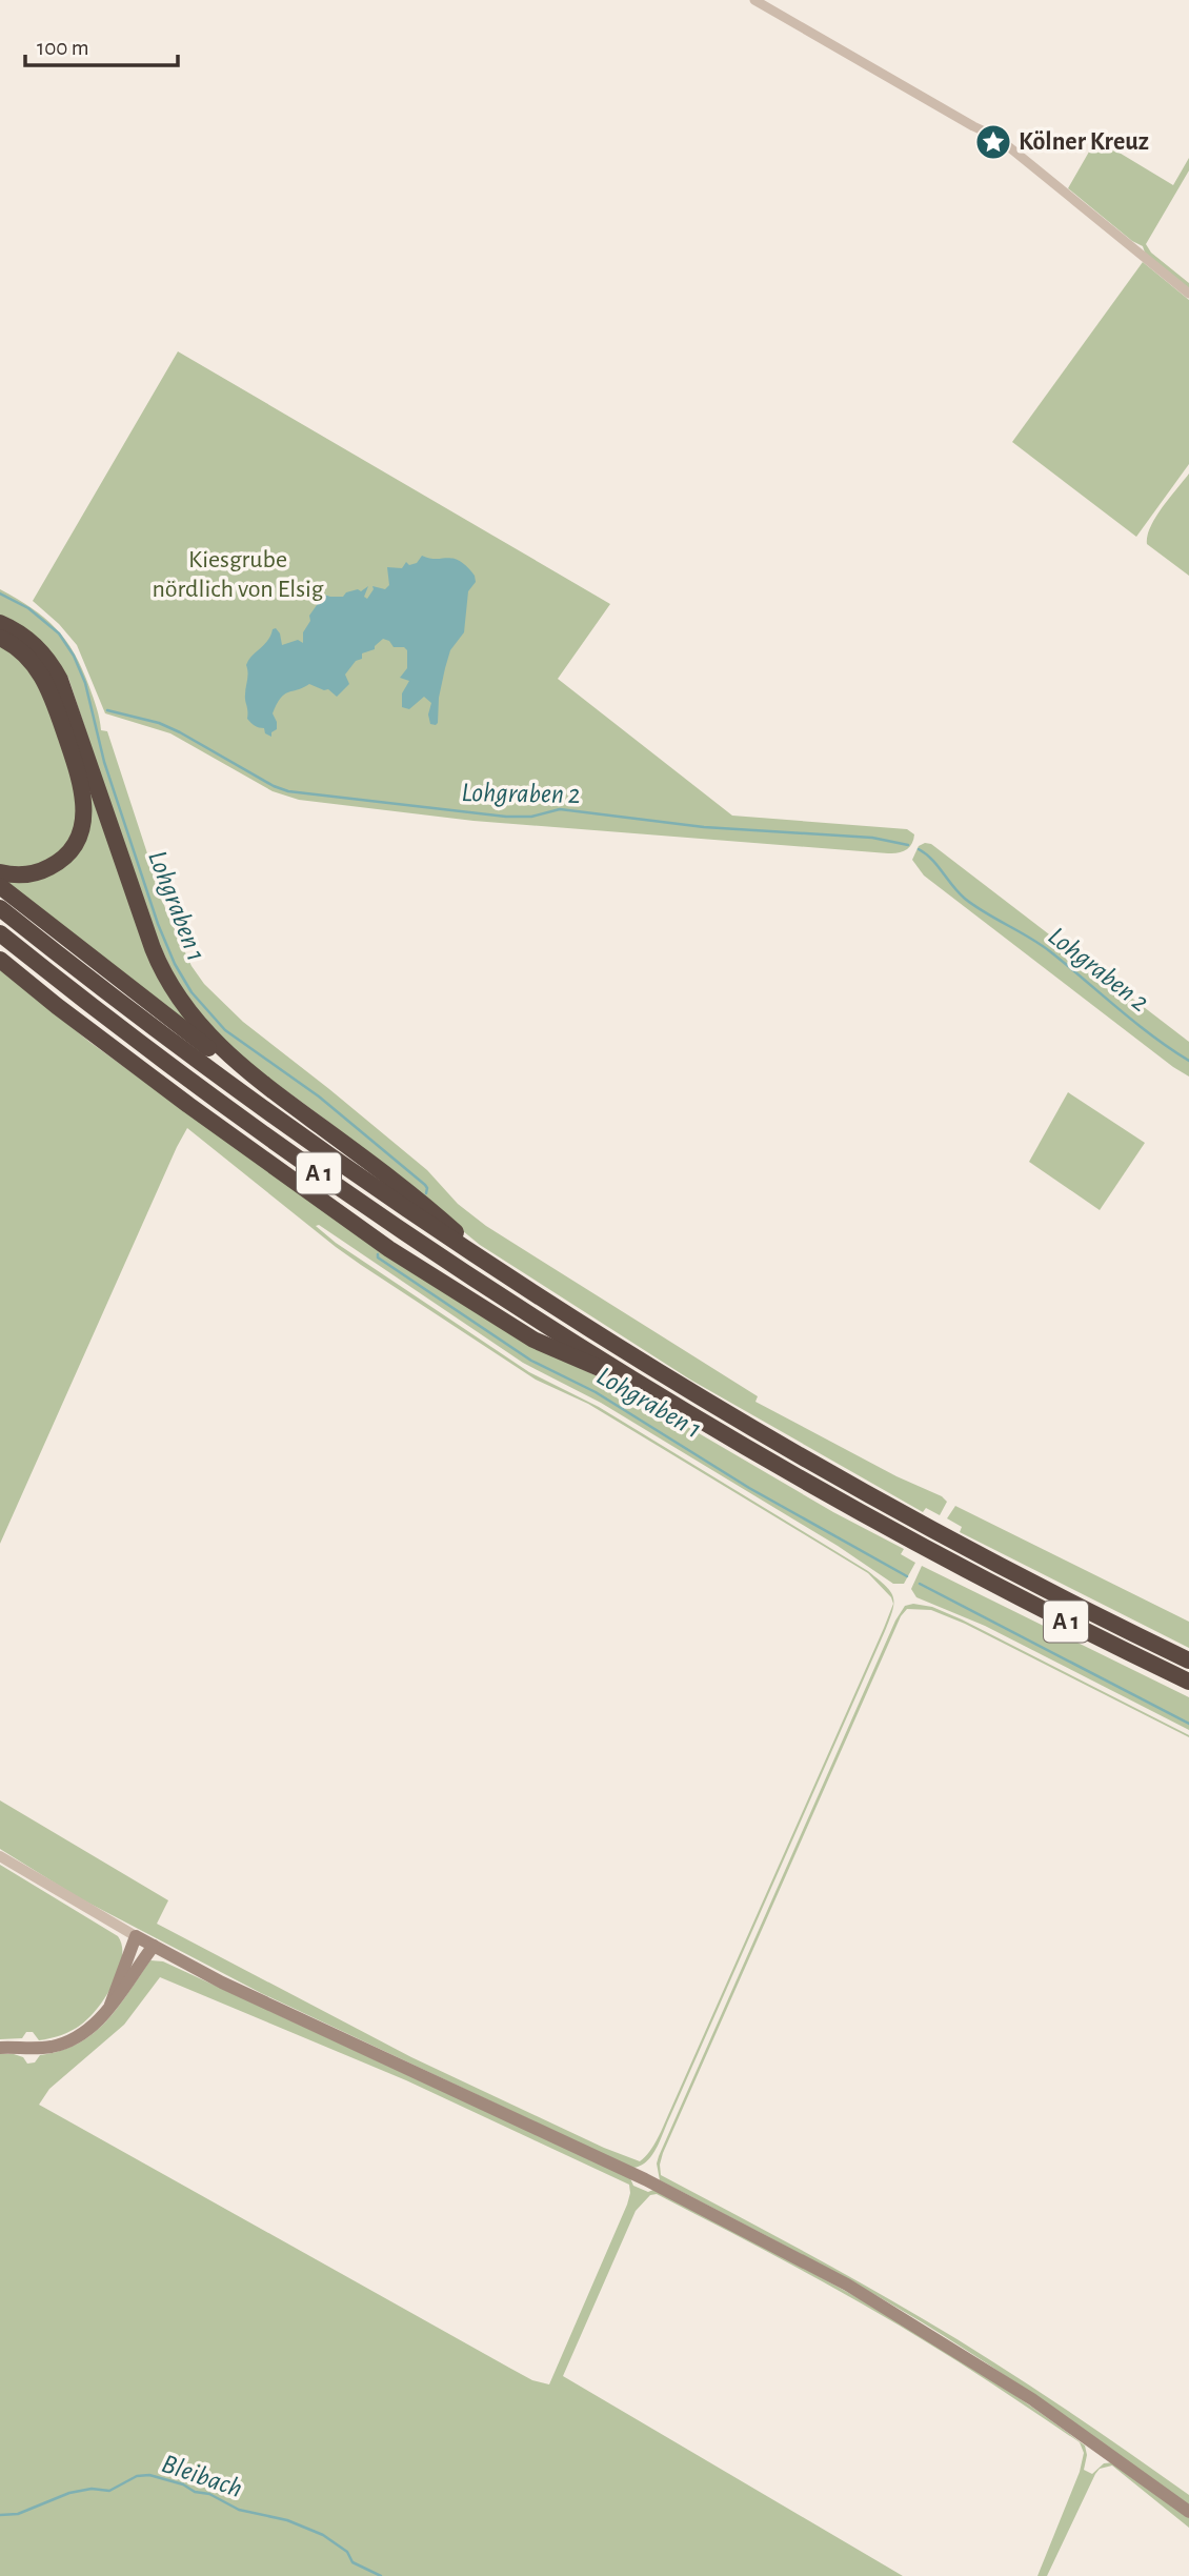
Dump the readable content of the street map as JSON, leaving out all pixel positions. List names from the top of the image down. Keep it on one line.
{"streets":{"highway":["A 1"]},"water":["Lohgraben 2","Lohgraben 1","Bleibach"],"parks":["Kiesgrube nördlich von Elsig"],"places":{"place":["Kölner Kreuz"]},"scale_bar":"100 m"}
